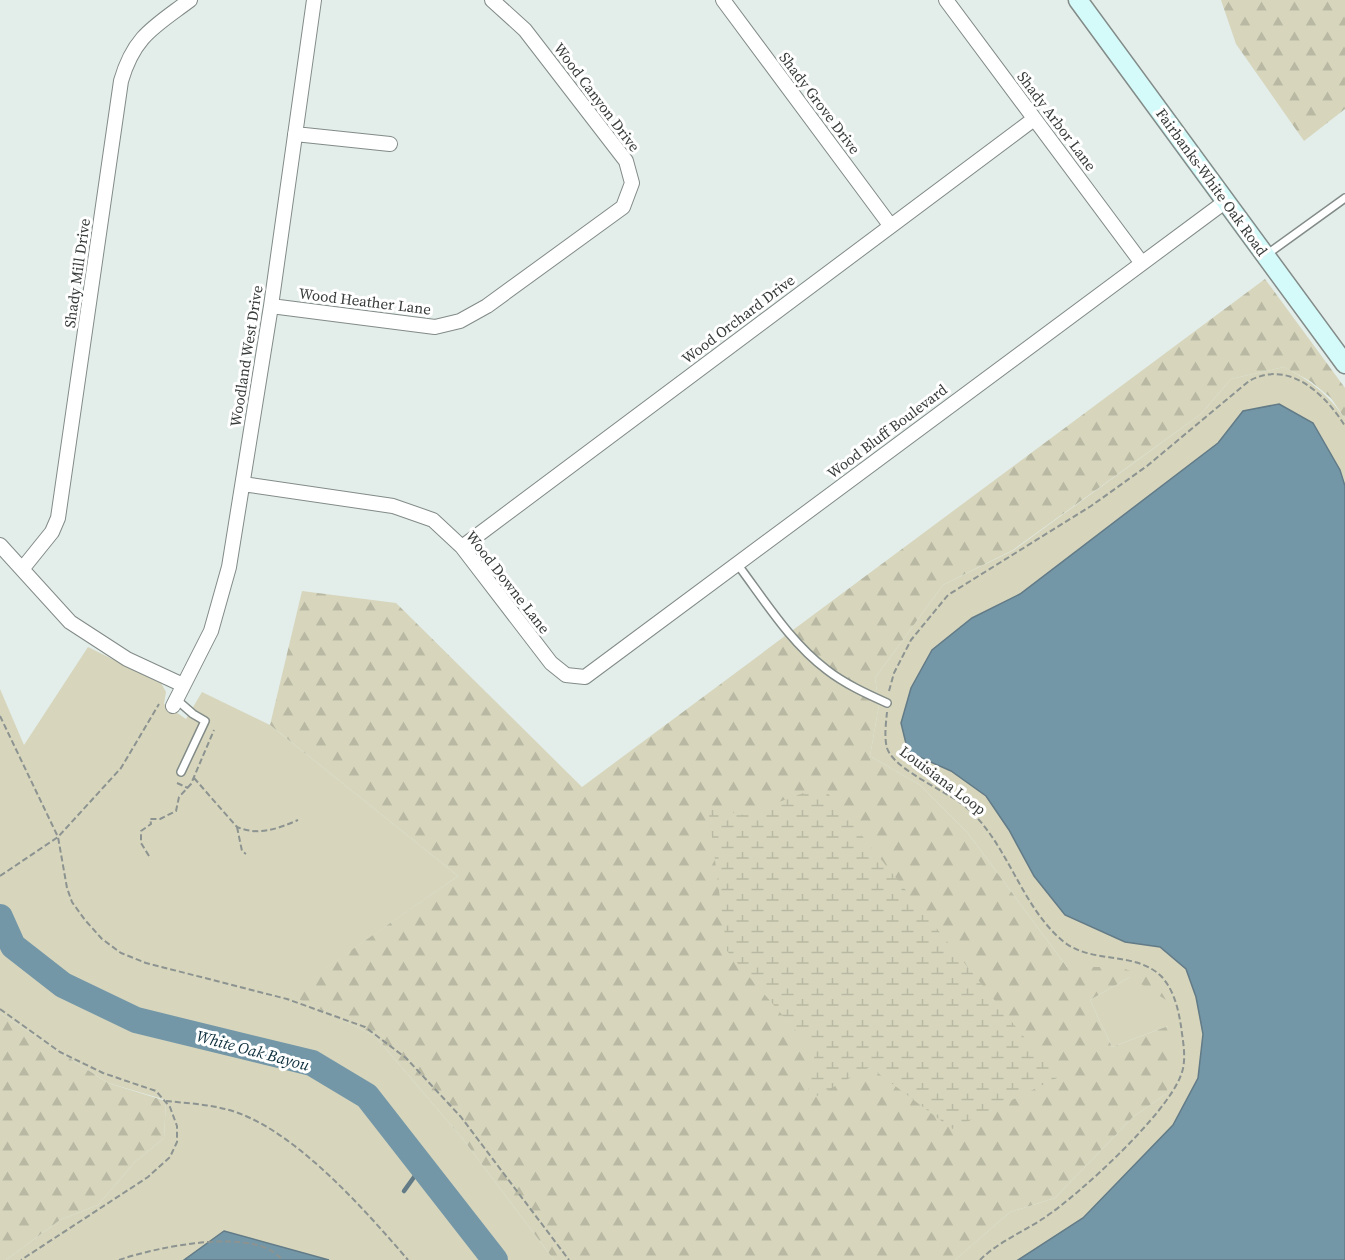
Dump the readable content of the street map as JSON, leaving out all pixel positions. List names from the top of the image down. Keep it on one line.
{"streets":{"street":["Wood Canyon Drive","Shady Grove Drive","Shady Arbor Lane","Fairbanks-White Oak Road","Shady Mill Drive","Wood Heather Lane","Wood Orchard Drive","Woodland West Drive","Wood Bluff Boulevard","Wood Downe Lane"],"path":["Louisiana Loop"]},"crossings":[["Wood Canyon Drive","Wood Heather Lane"],["Shady Grove Drive","Wood Orchard Drive"],["Shady Arbor Lane","Wood Orchard Drive"],["Shady Arbor Lane","Wood Bluff Boulevard"],["Fairbanks-White Oak Road","Wood Bluff Boulevard"],["Wood Heather Lane","Woodland West Drive"],["Wood Orchard Drive","Wood Downe Lane"],["Woodland West Drive","Wood Downe Lane"],["Wood Bluff Boulevard","Wood Downe Lane"]],"water":["White Oak Bayou"]}
